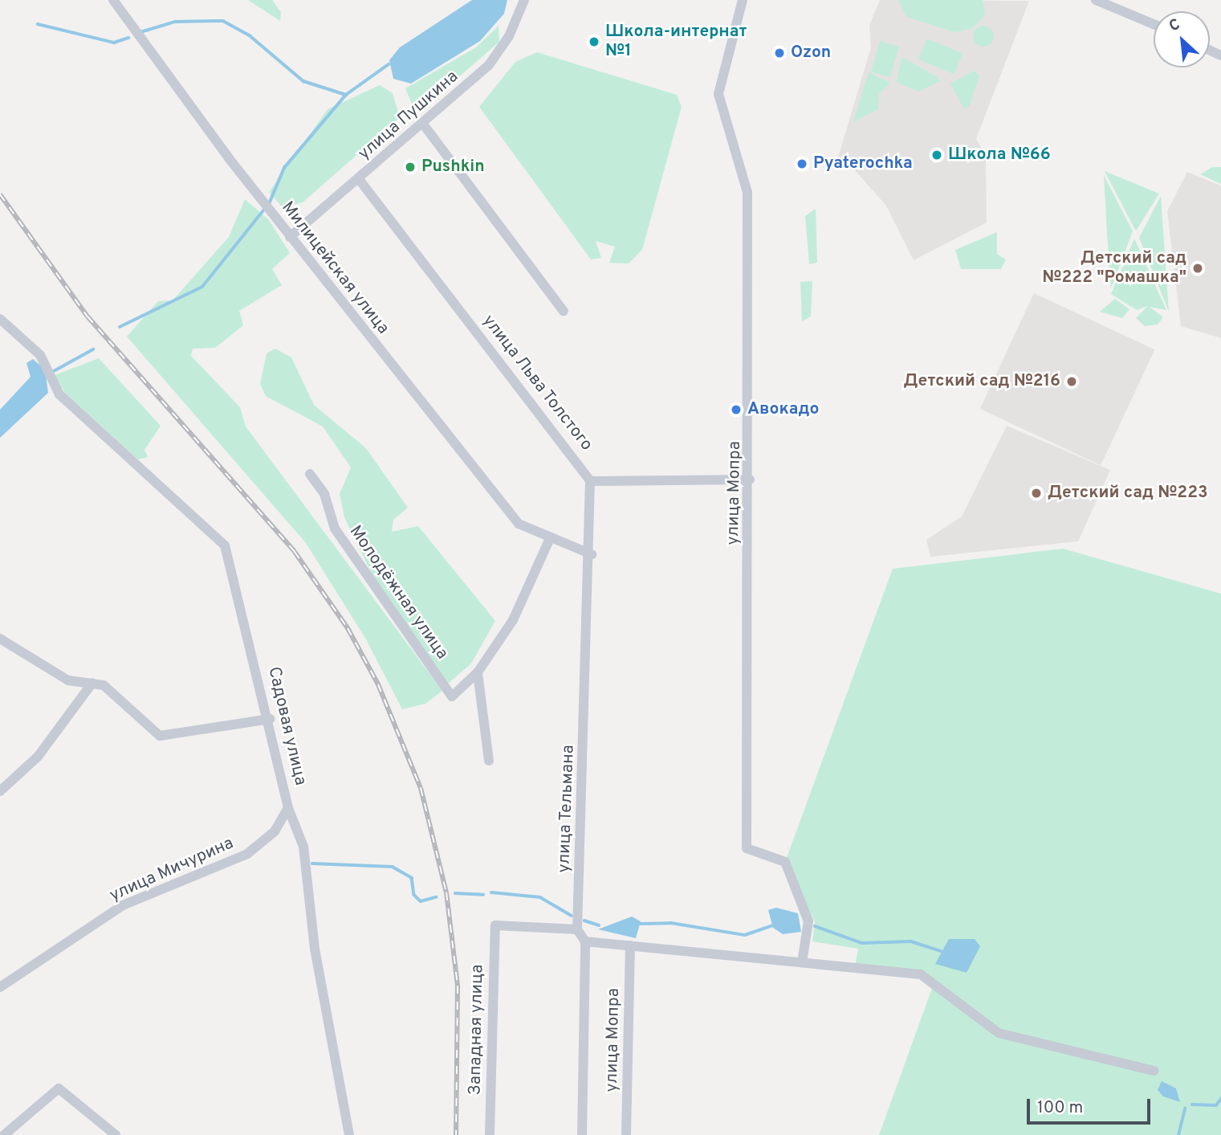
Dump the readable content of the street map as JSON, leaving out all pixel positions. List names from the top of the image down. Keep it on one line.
{"streets":{"street":["улица Пушкина","Милицейская улица","улица Льва Толстого","улица Мопра","Молодёжная улица","Садовая улица","улица Тельмана","улица Мичурина","Западная улица"]},"crossings":[["улица Пушкина","Милицейская улица"],["улица Пушкина","улица Льва Толстого"],["Милицейская улица","улица Тельмана"],["улица Льва Толстого","улица Тельмана"],["Садовая улица","улица Мичурина"],["улица Тельмана","Западная улица"]],"places":["Школа-интернат №1","Ozon","Школа №66","Pyaterochka","Pushkin","Детский сад №222 \"Ромашка\"","Детский сад №216","Авокадо","Детский сад №223"],"scale_bar":"100 m","north":"top left"}
